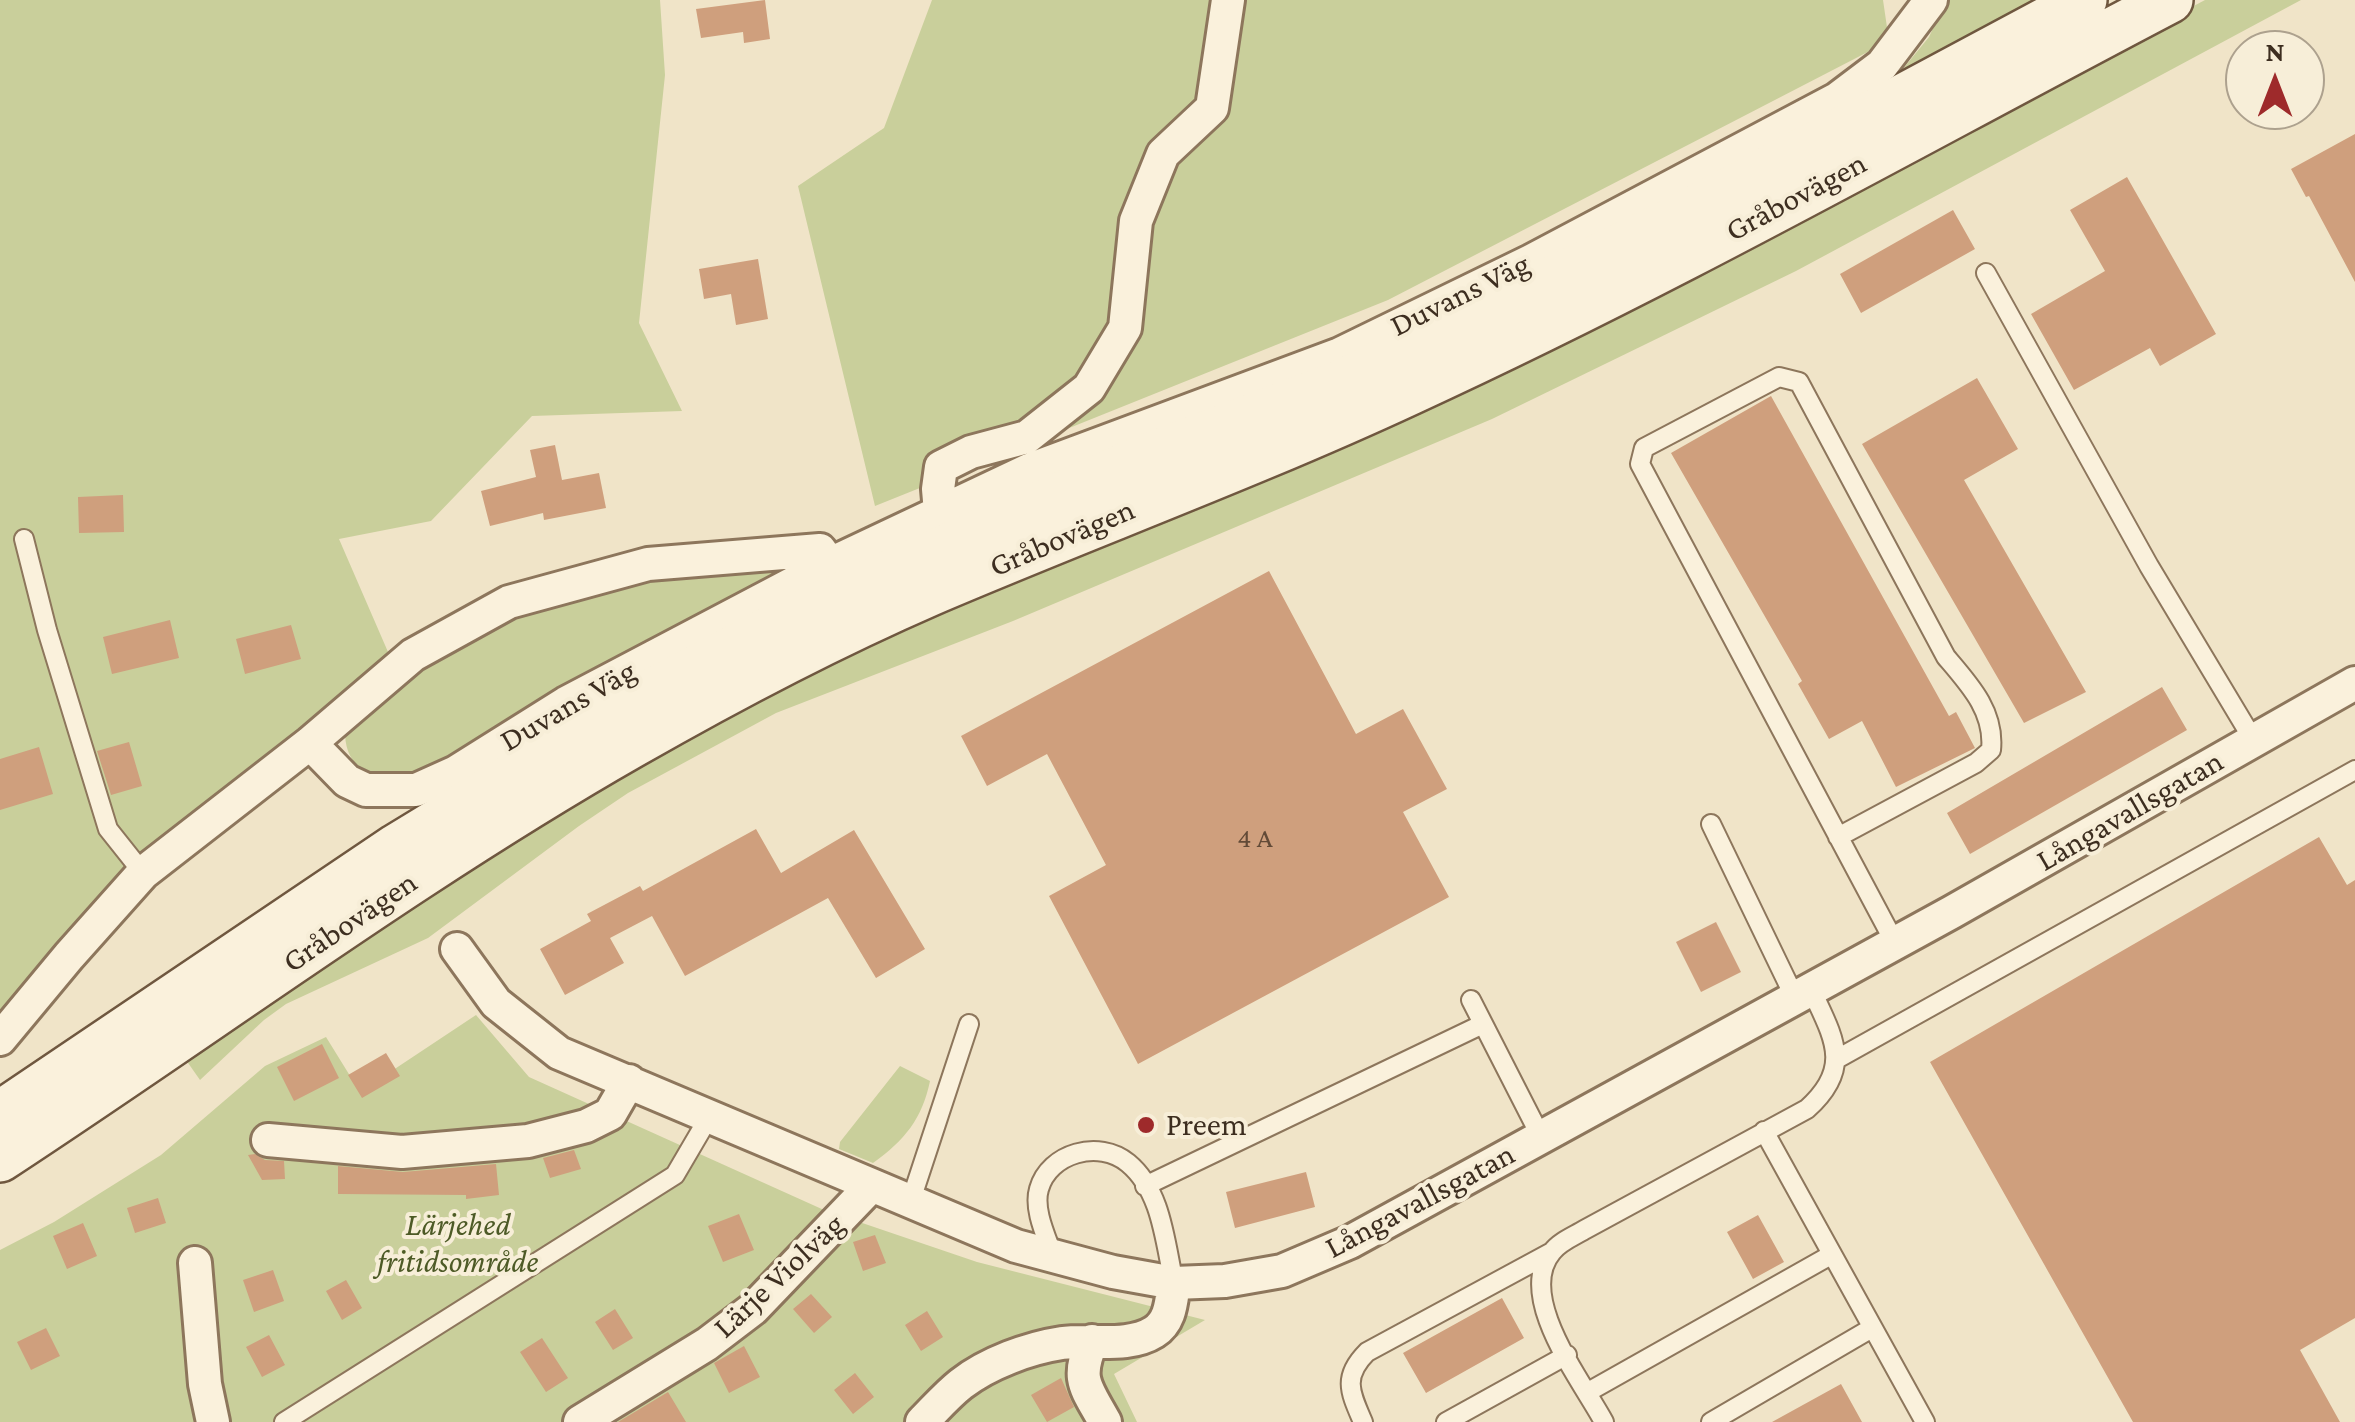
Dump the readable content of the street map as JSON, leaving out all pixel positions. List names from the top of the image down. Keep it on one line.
{"streets":{"main road":["Gråbovägen"],"street":["Duvans Väg","Långavallsgatan","Lärje Violväg"]},"crossings":[["Långavallsgatan","Lärje Violväg"]],"parks":["Lärjehed fritidsområde"],"places":["Preem"],"house_numbers":["4 A"],"north":"top"}
